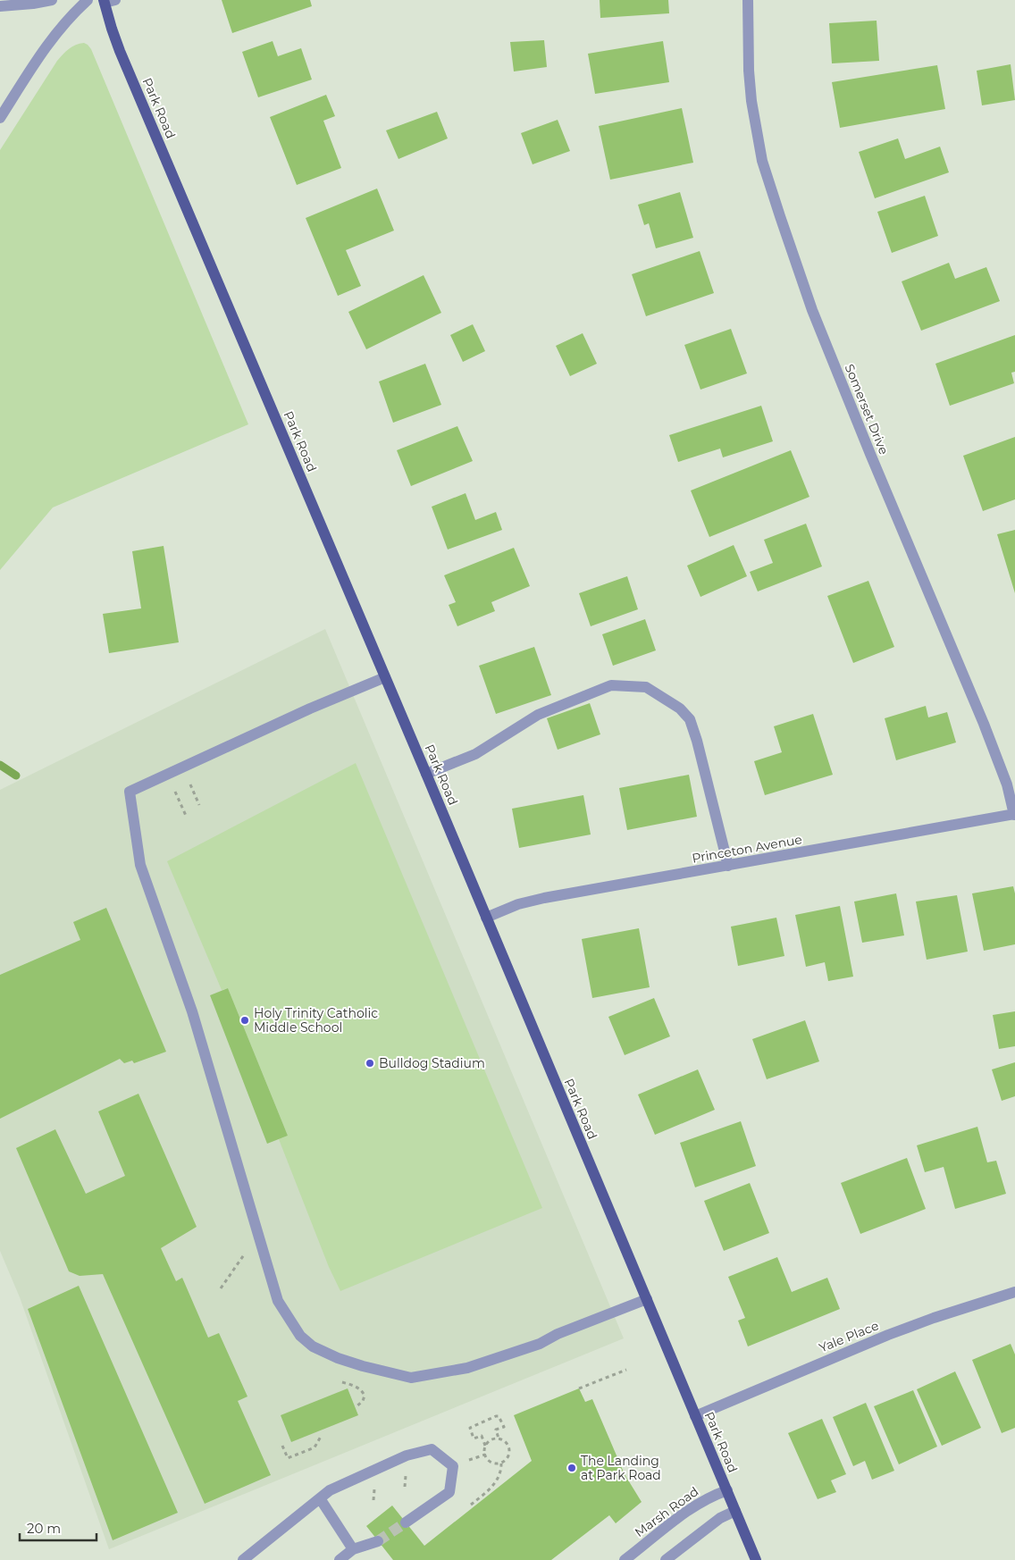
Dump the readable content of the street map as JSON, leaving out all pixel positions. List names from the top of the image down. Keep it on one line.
{"streets":{"main road":["Park Road"],"street":["Somerset Drive","Princeton Avenue","Yale Place","Marsh Road"]},"crossings":[["Park Road","Princeton Avenue"],["Park Road","Yale Place"],["Park Road","Marsh Road"],["Somerset Drive","Princeton Avenue"]],"places":["Holy Trinity Catholic Middle School","Bulldog Stadium","The Landing at Park Road"],"scale_bar":"20 m"}
